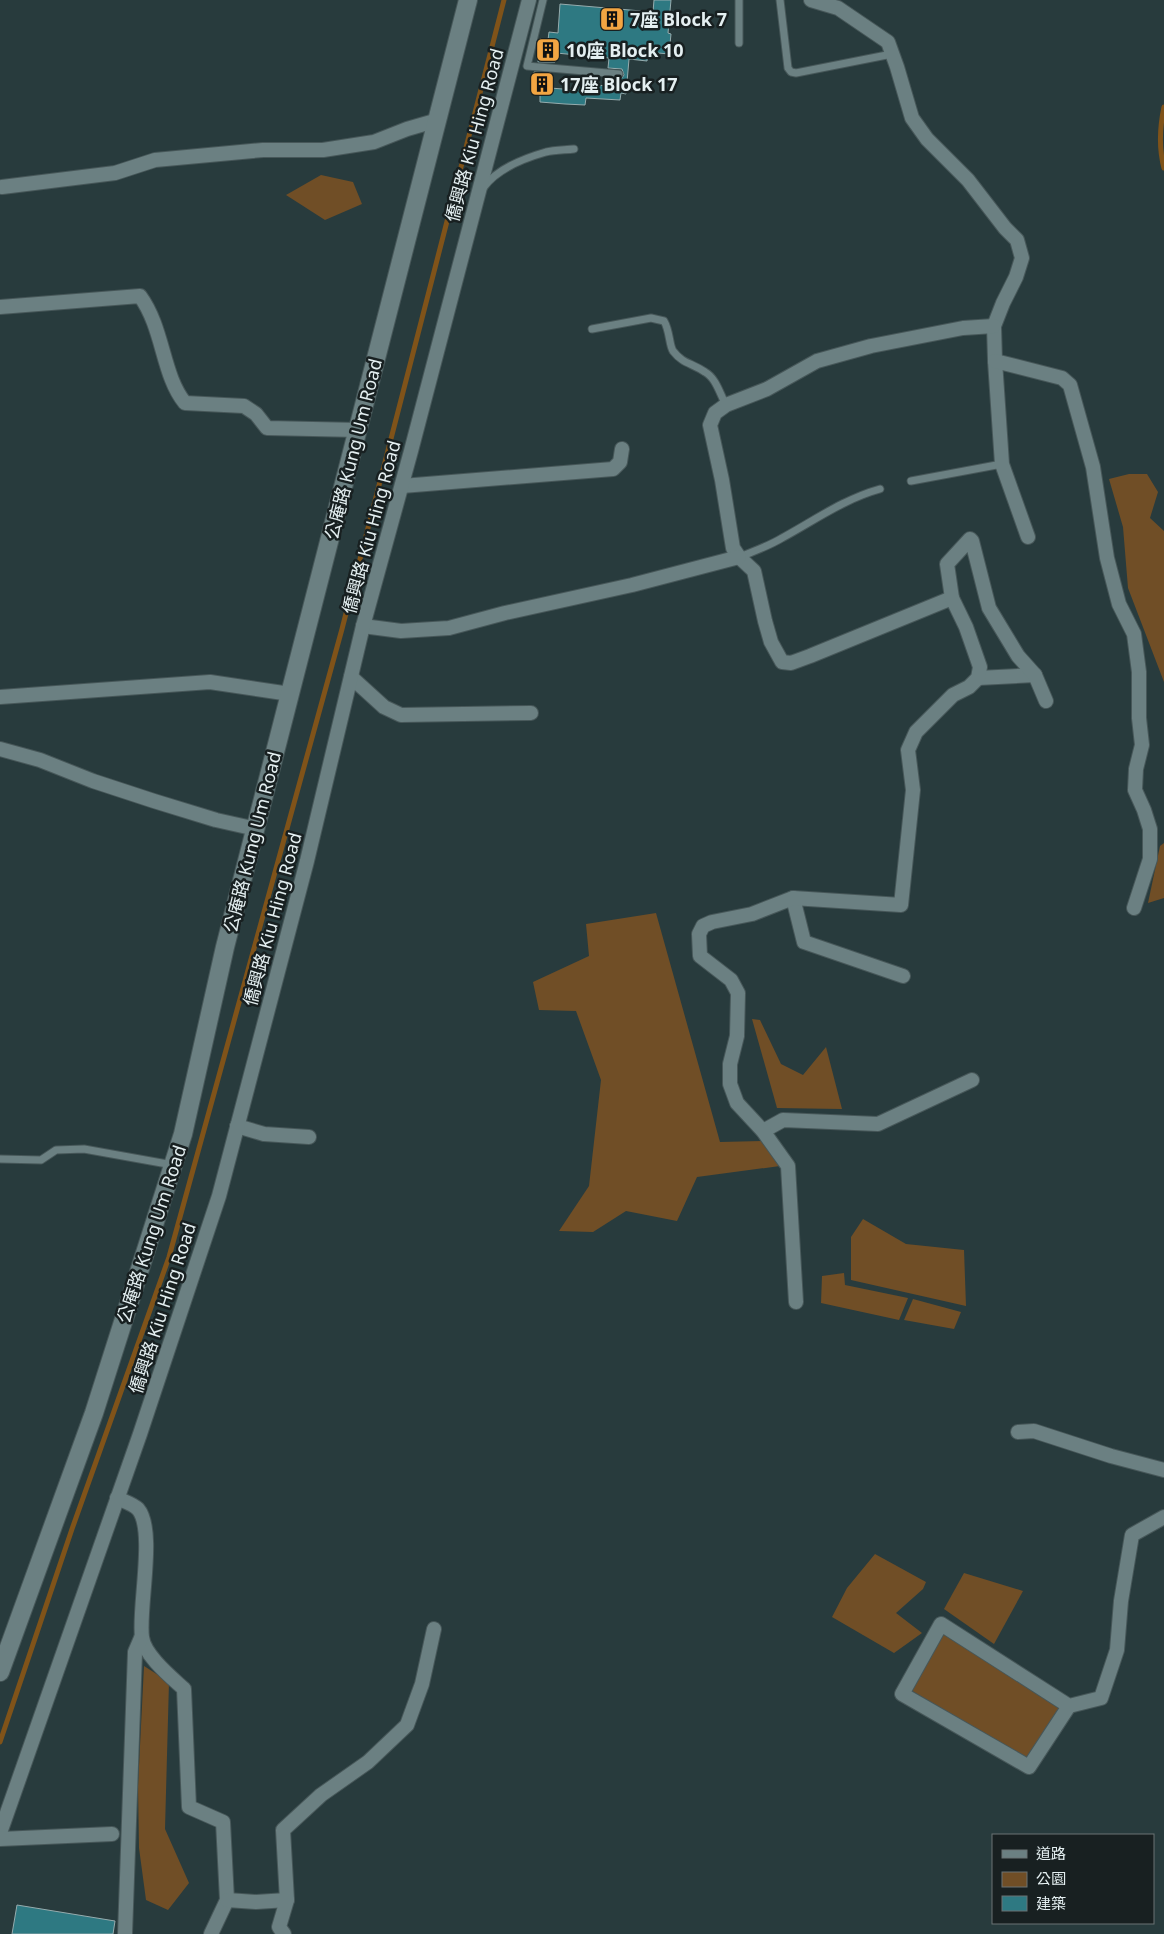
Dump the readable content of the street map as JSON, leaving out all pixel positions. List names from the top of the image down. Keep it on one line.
{"streets":{"street":["僑興路 Kiu Hing Road","公庵路 Kung Um Road"]},"places":{"building":["7座 Block 7","10座 Block 10","17座 Block 17"]},"legend":["道路","公園","建築"]}
